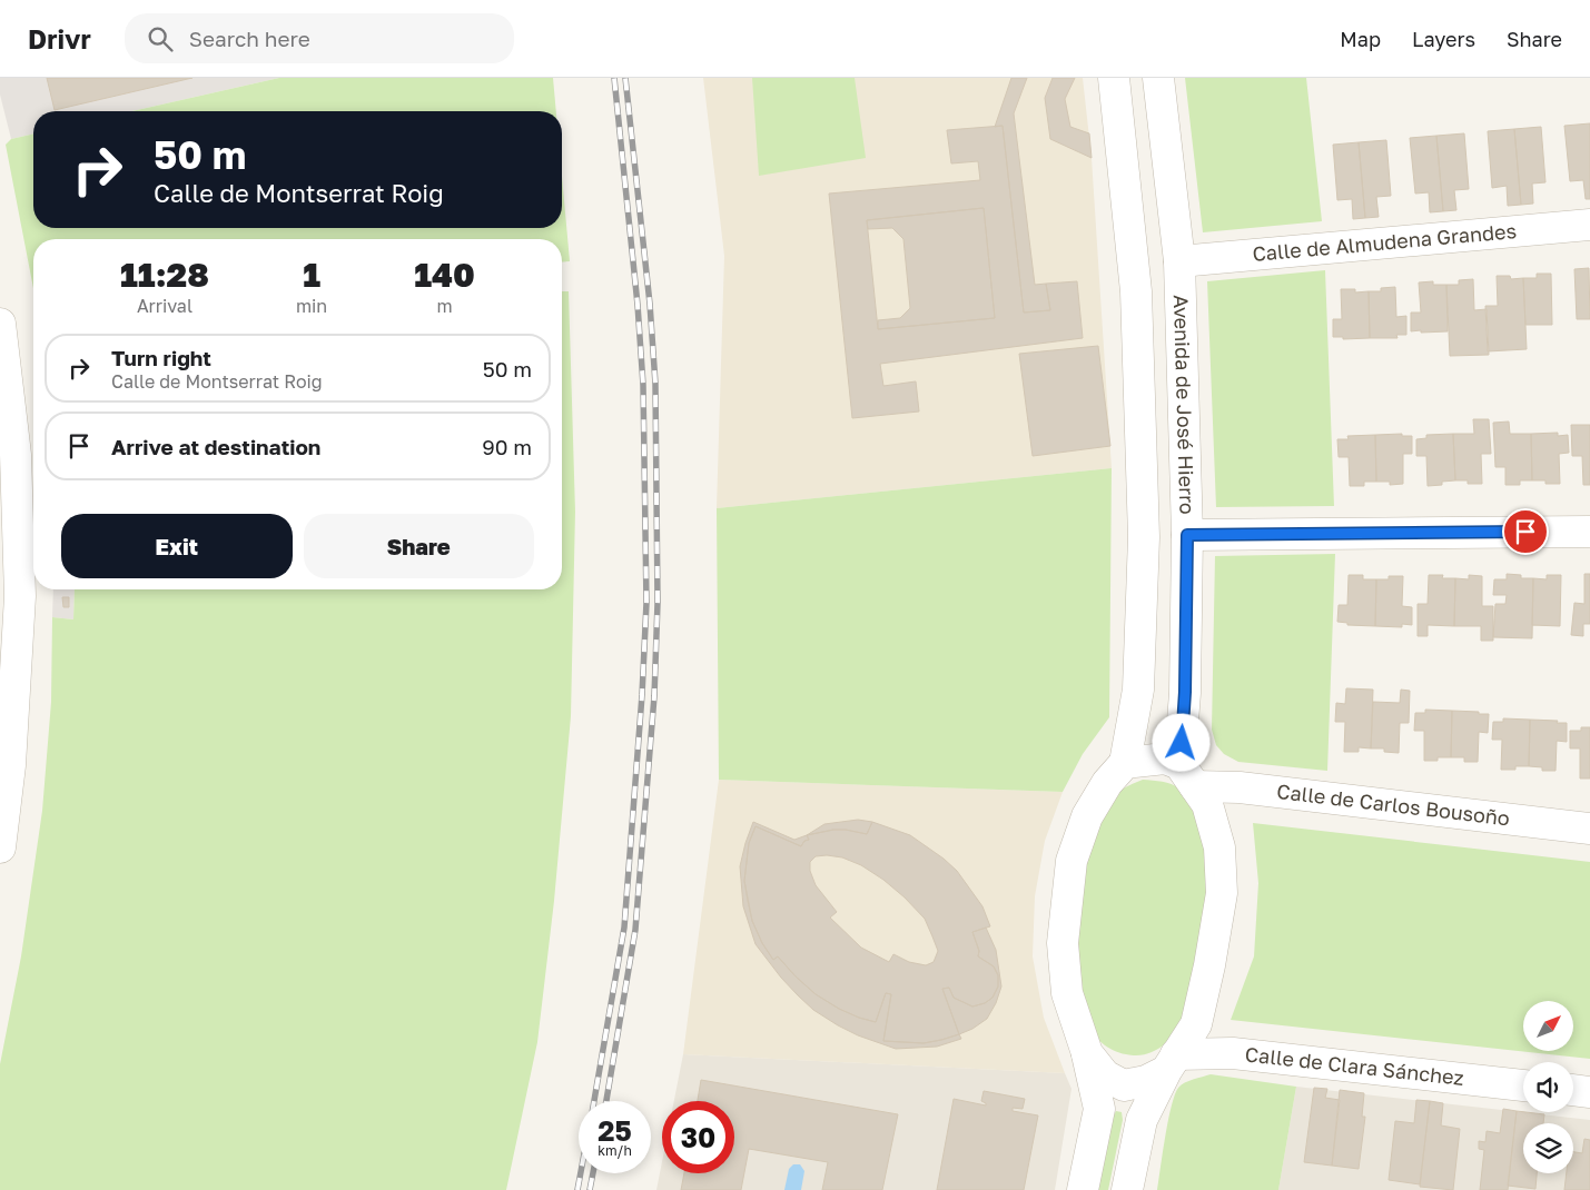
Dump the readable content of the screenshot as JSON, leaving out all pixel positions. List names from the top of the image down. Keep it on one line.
{"streets":{"street":["Calle de Almudena Grandes","Avenida de José Hierro","Calle de Carlos Bousoño","Calle de Clara Sánchez"]},"crossings":[["Calle de Almudena Grandes","Avenida de José Hierro"],["Avenida de José Hierro","Calle de Carlos Bousoño"]],"north":"top right","page":{"header":"Drivr","search":"Search here","nav":["Map","Layers","Share"],"turn":["50 m","Calle de Montserrat Roig"],"eta":["11:28","Arrival","1","min","140","m"],"list":[{"name":"Turn right","note":"Calle de Montserrat Roig","value":"50 m"},{"name":"Arrive at destination","value":"90 m"}],"buttons":["Exit","Share"],"speed":"25 km/h","limit":"30"}}
